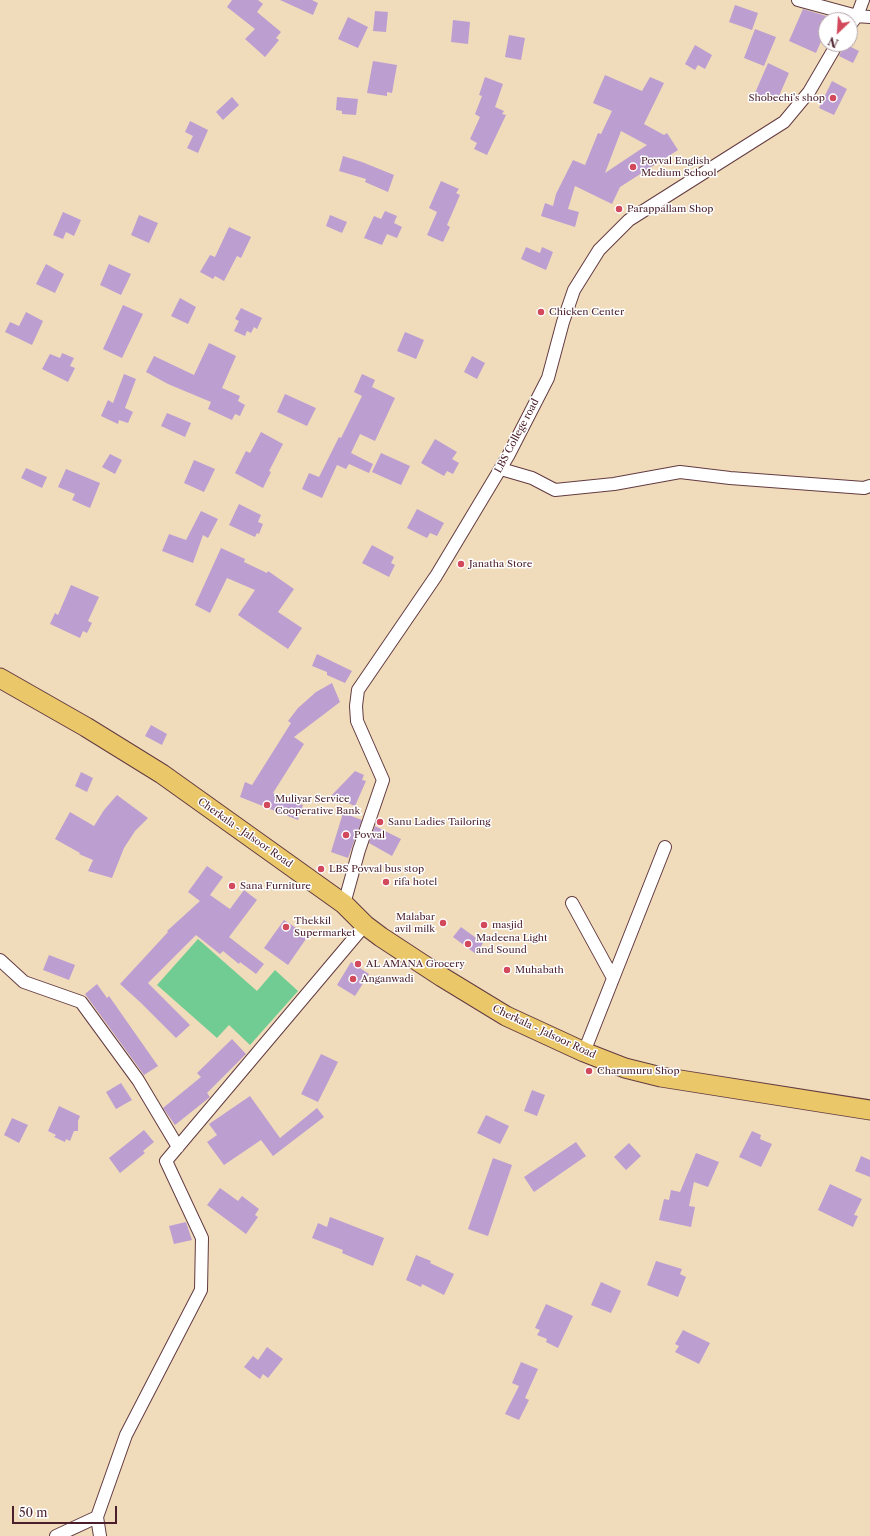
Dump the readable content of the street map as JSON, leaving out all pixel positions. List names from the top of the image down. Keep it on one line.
{"streets":{"main road":["Cherkala - Jalsoor Road"],"street":["LBS College road"]},"crossings":[["LBS College road","Cherkala - Jalsoor Road"]],"places":["Shobechi's shop","Povval English Medium School","Parappallam Shop","Chicken Center","Janatha Store","Muliyar Service Cooperative Bank","Sanu Ladies Tailoring","Povval","LBS Povval bus stop","rifa hotel","Sana Furniture","Malabar avil milk","masjid","Thekkil Supermarket","Madeena Light and Sound","AL AMANA Grocery","Muhabath","Anganwadi","Charumuru Shop"],"scale_bar":"50 m","north":"bottom left"}
